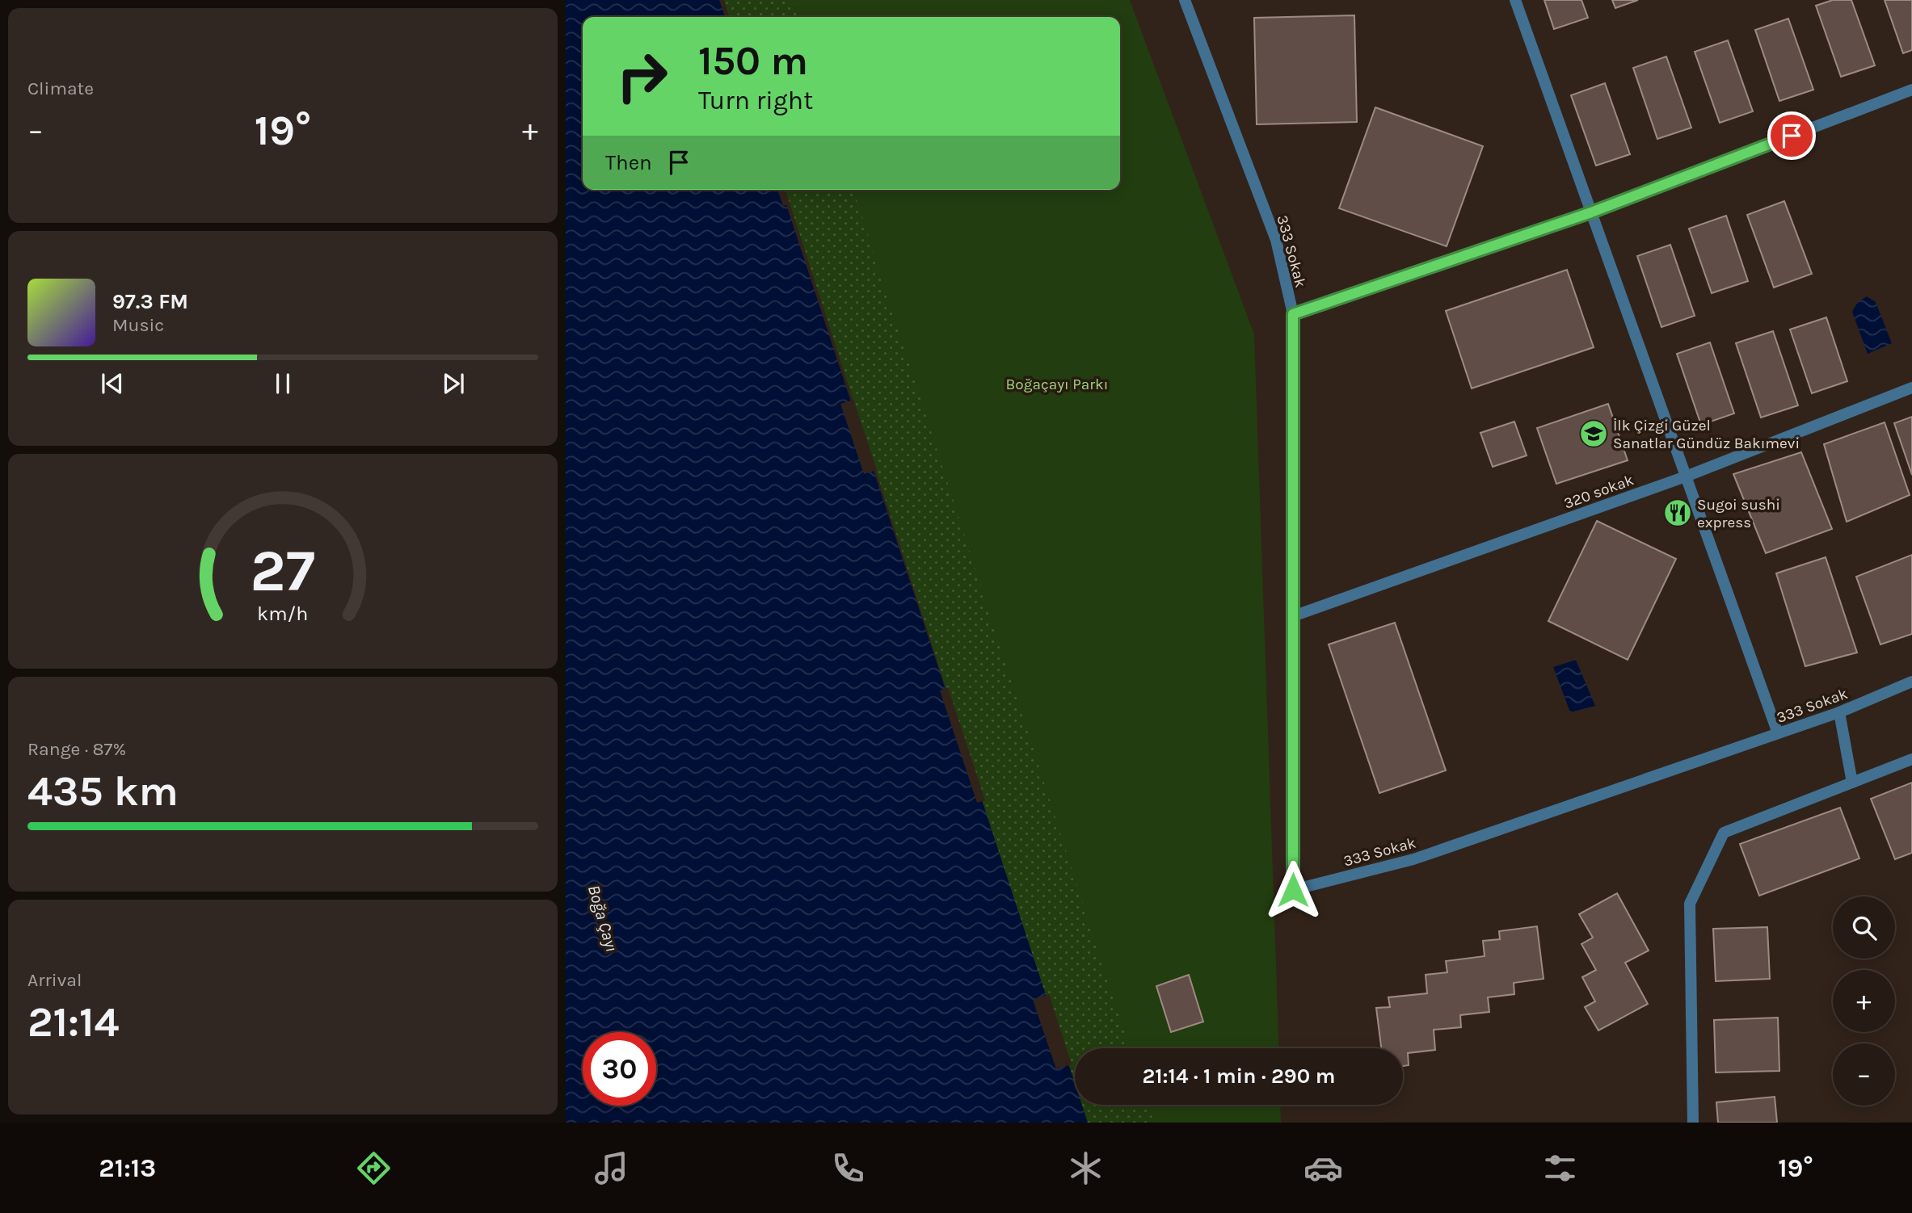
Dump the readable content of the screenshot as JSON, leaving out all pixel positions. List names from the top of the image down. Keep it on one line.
{"streets":{"street":["333 Sokak","320 sokak"]},"crossings":[["333 Sokak","320 sokak"]],"water":["Boğa Çayı"],"parks":["Boğaçayı Parkı"],"places":{"school or university":["İlk Çizgi Güzel Sanatlar Gündüz Bakımevi"],"restaurant":["Sugoi sushi express"]},"page":{"tile":["Climate",["Range · 87%","435 km"],["Arrival","21:14"]],"turn":["150 m","Turn right"],"heat":["−","19°","+"],"then":"Then","song":["97.3 FM","Music"],"map_buttons":["+","−"],"limit":"30","trip":"21:14 · 1 min · 290 m","tabs":["21:13","19°"],"gauge":["27","km/h"]}}
